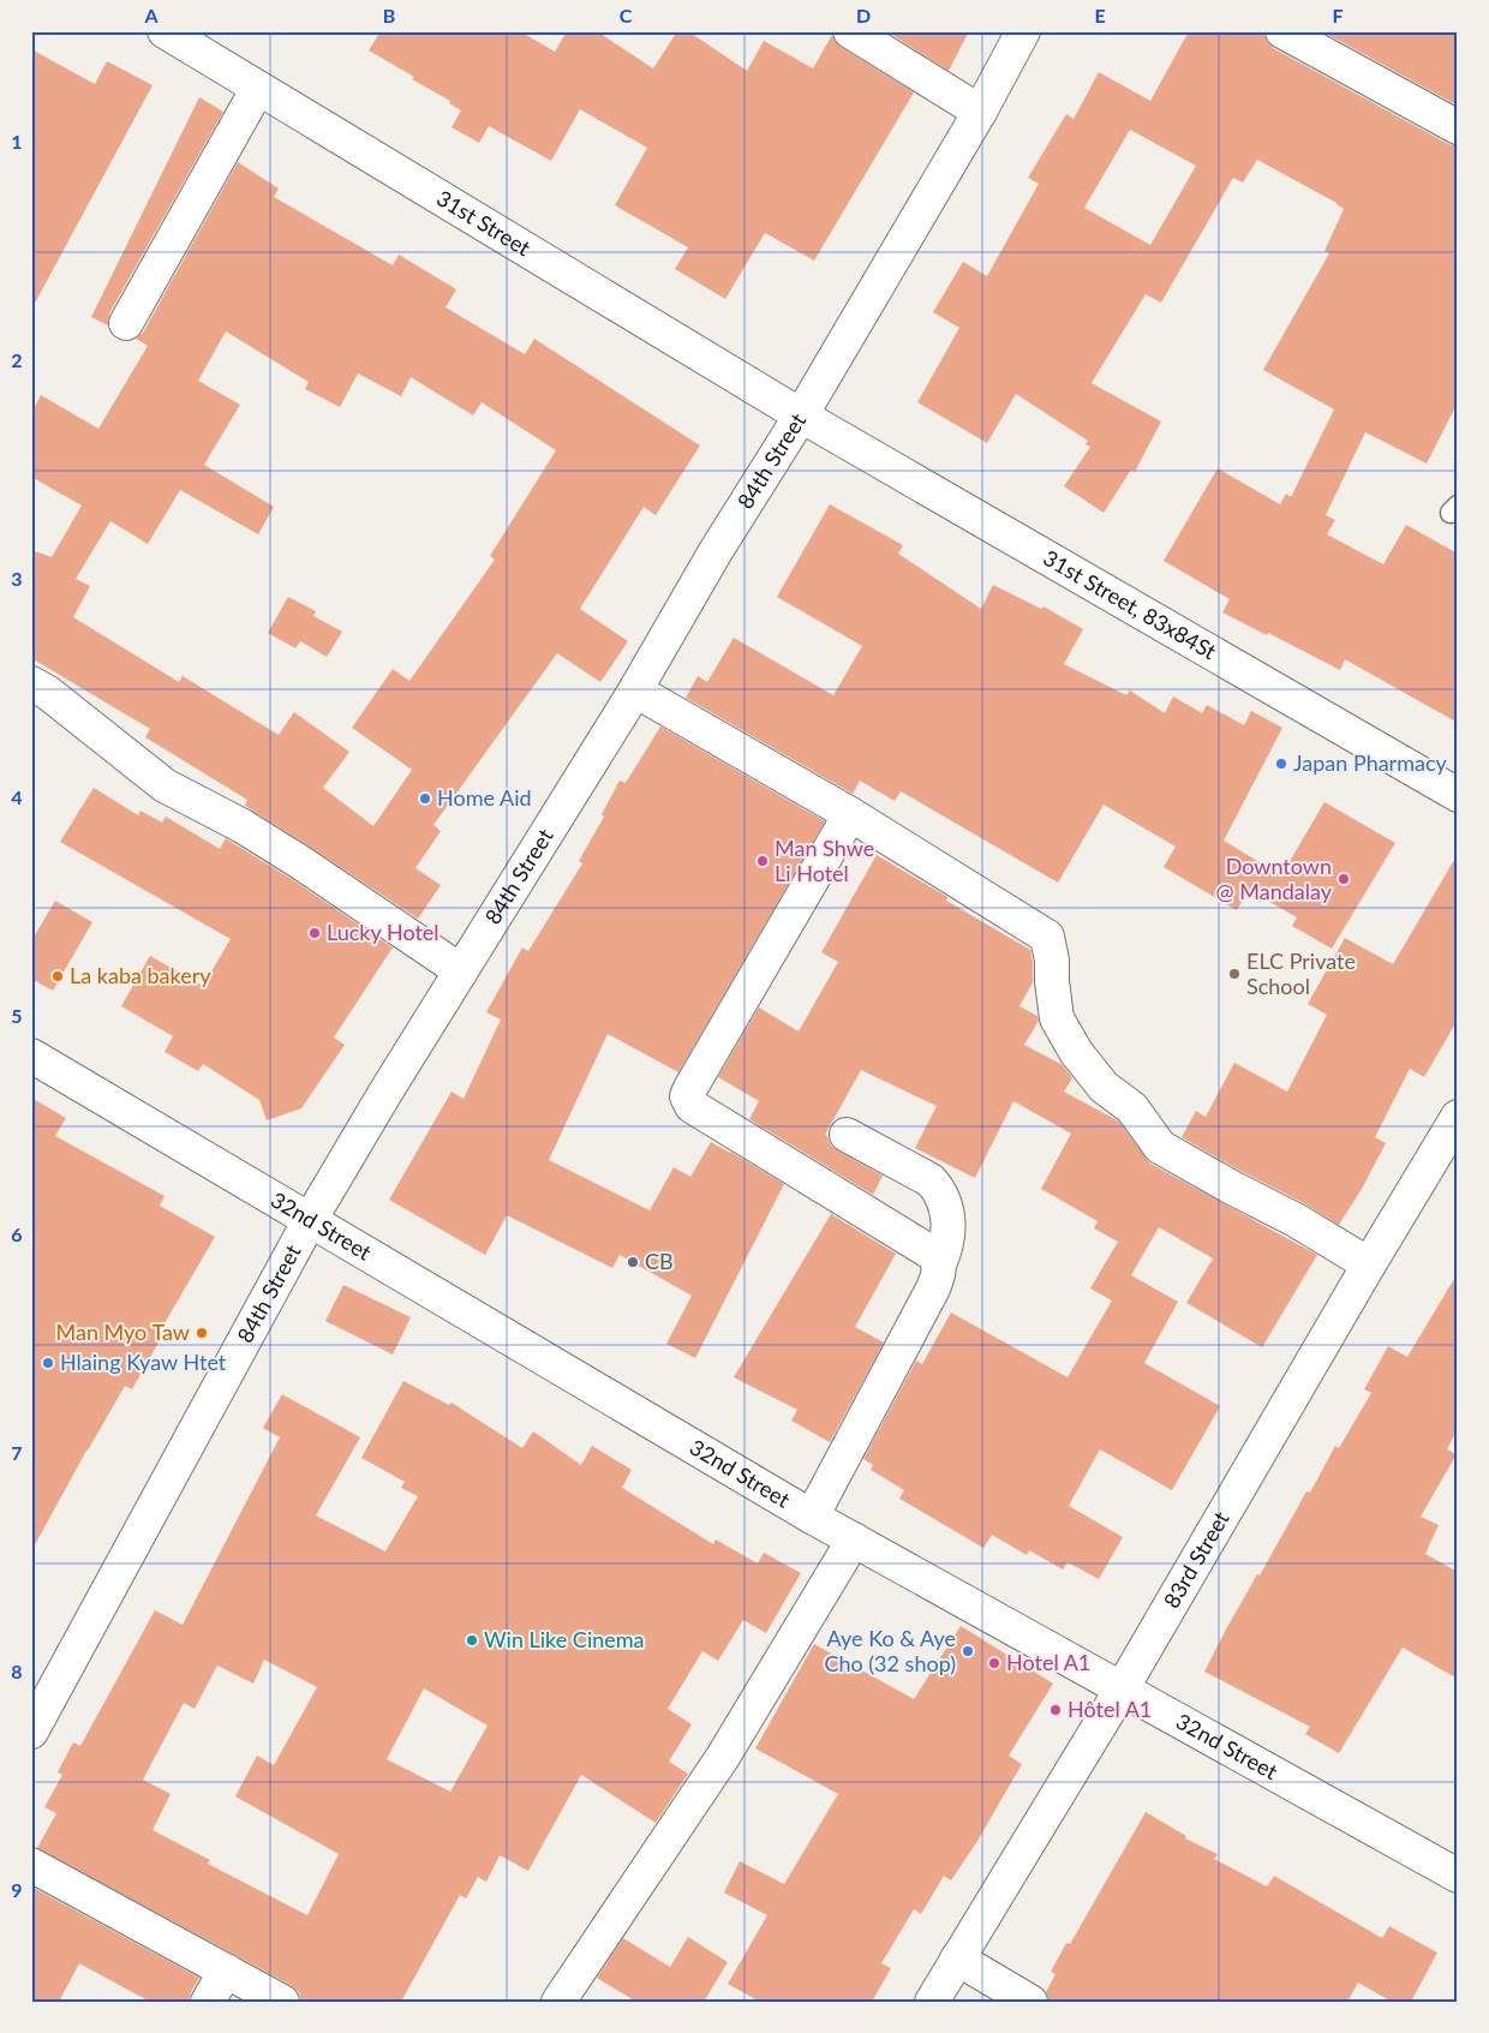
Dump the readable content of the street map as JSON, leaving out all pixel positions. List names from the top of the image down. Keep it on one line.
{"streets":{"street":["31st Street","84th Street","31st Street, 83x84St","32nd Street","83rd Street"]},"crossings":[["31st Street","84th Street"],["31st Street","31st Street, 83x84St"],["84th Street","31st Street, 83x84St"],["84th Street","32nd Street"],["32nd Street","83rd Street"]],"places":["Japan Pharmacy","Home Aid","Man Shwe Li Hotel","Downtown @ Mandalay","Lucky Hotel","ELC Private School","La kaba bakery","CB","Man Myo Taw","Hlaing Kyaw Htet","Win Like Cinema","Aye Ko & Aye Cho (32 shop)","Hotel A1","Hôtel A1"],"grid":{"columns":["A","B","C","D","E","F"],"rows":["1","2","3","4","5","6","7","8","9"]}}
